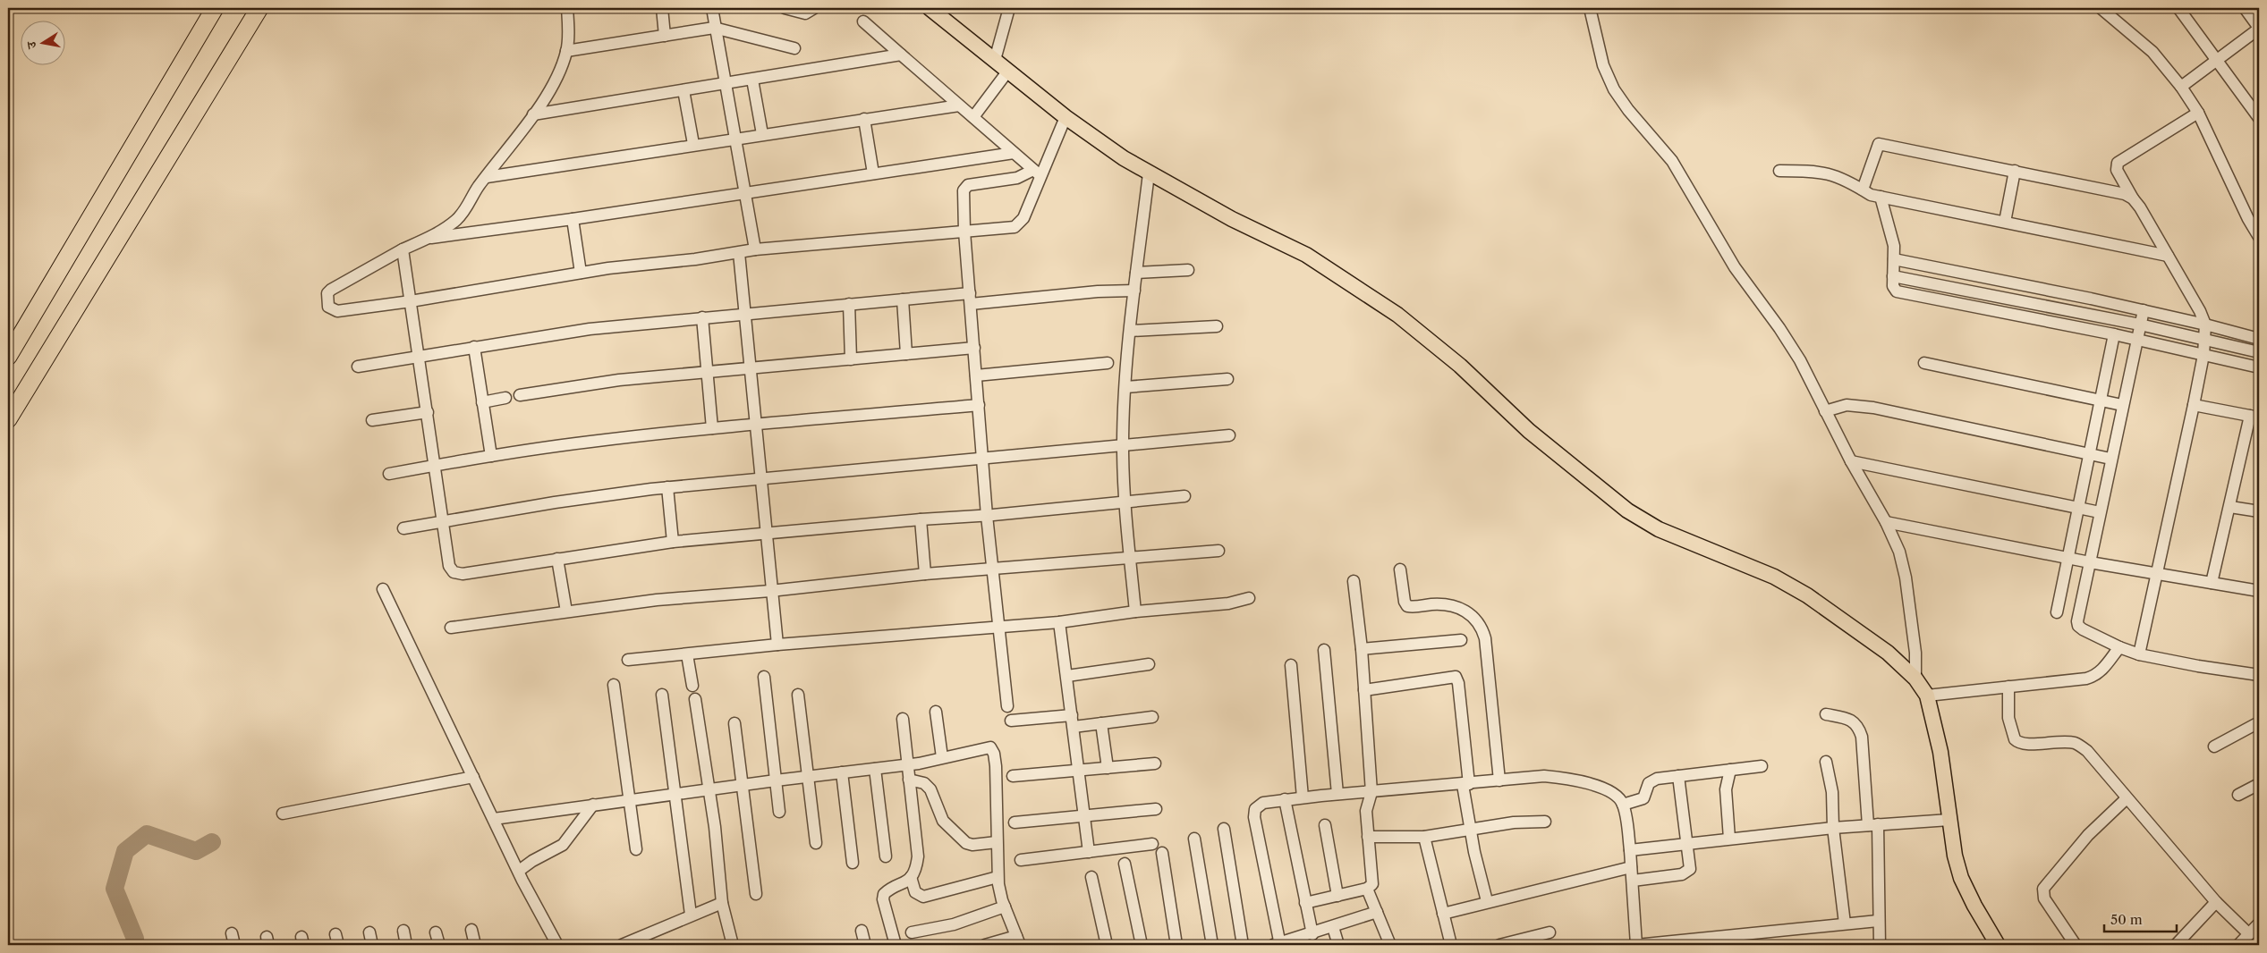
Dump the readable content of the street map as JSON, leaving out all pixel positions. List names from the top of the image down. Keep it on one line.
{"scale_bar":"50 m","north":"left"}
